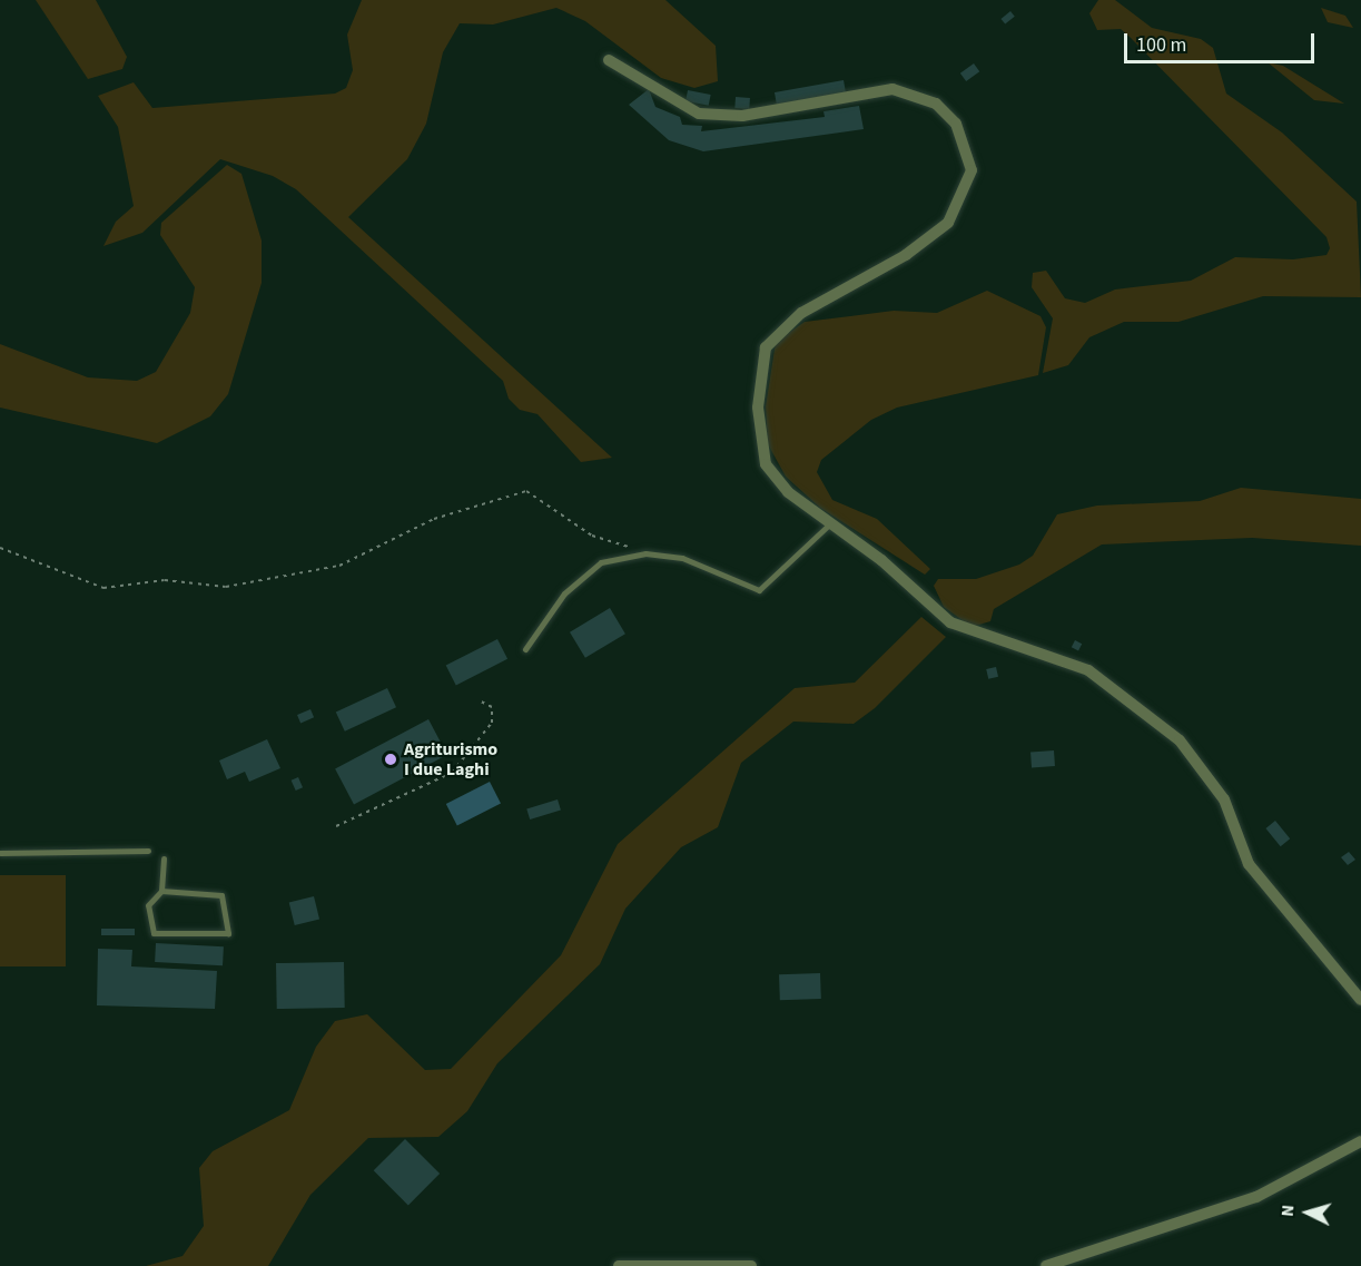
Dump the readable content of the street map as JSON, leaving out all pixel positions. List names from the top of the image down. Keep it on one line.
{"places":["Agriturismo I due Laghi"],"scale_bar":"100 m","north":"left"}
